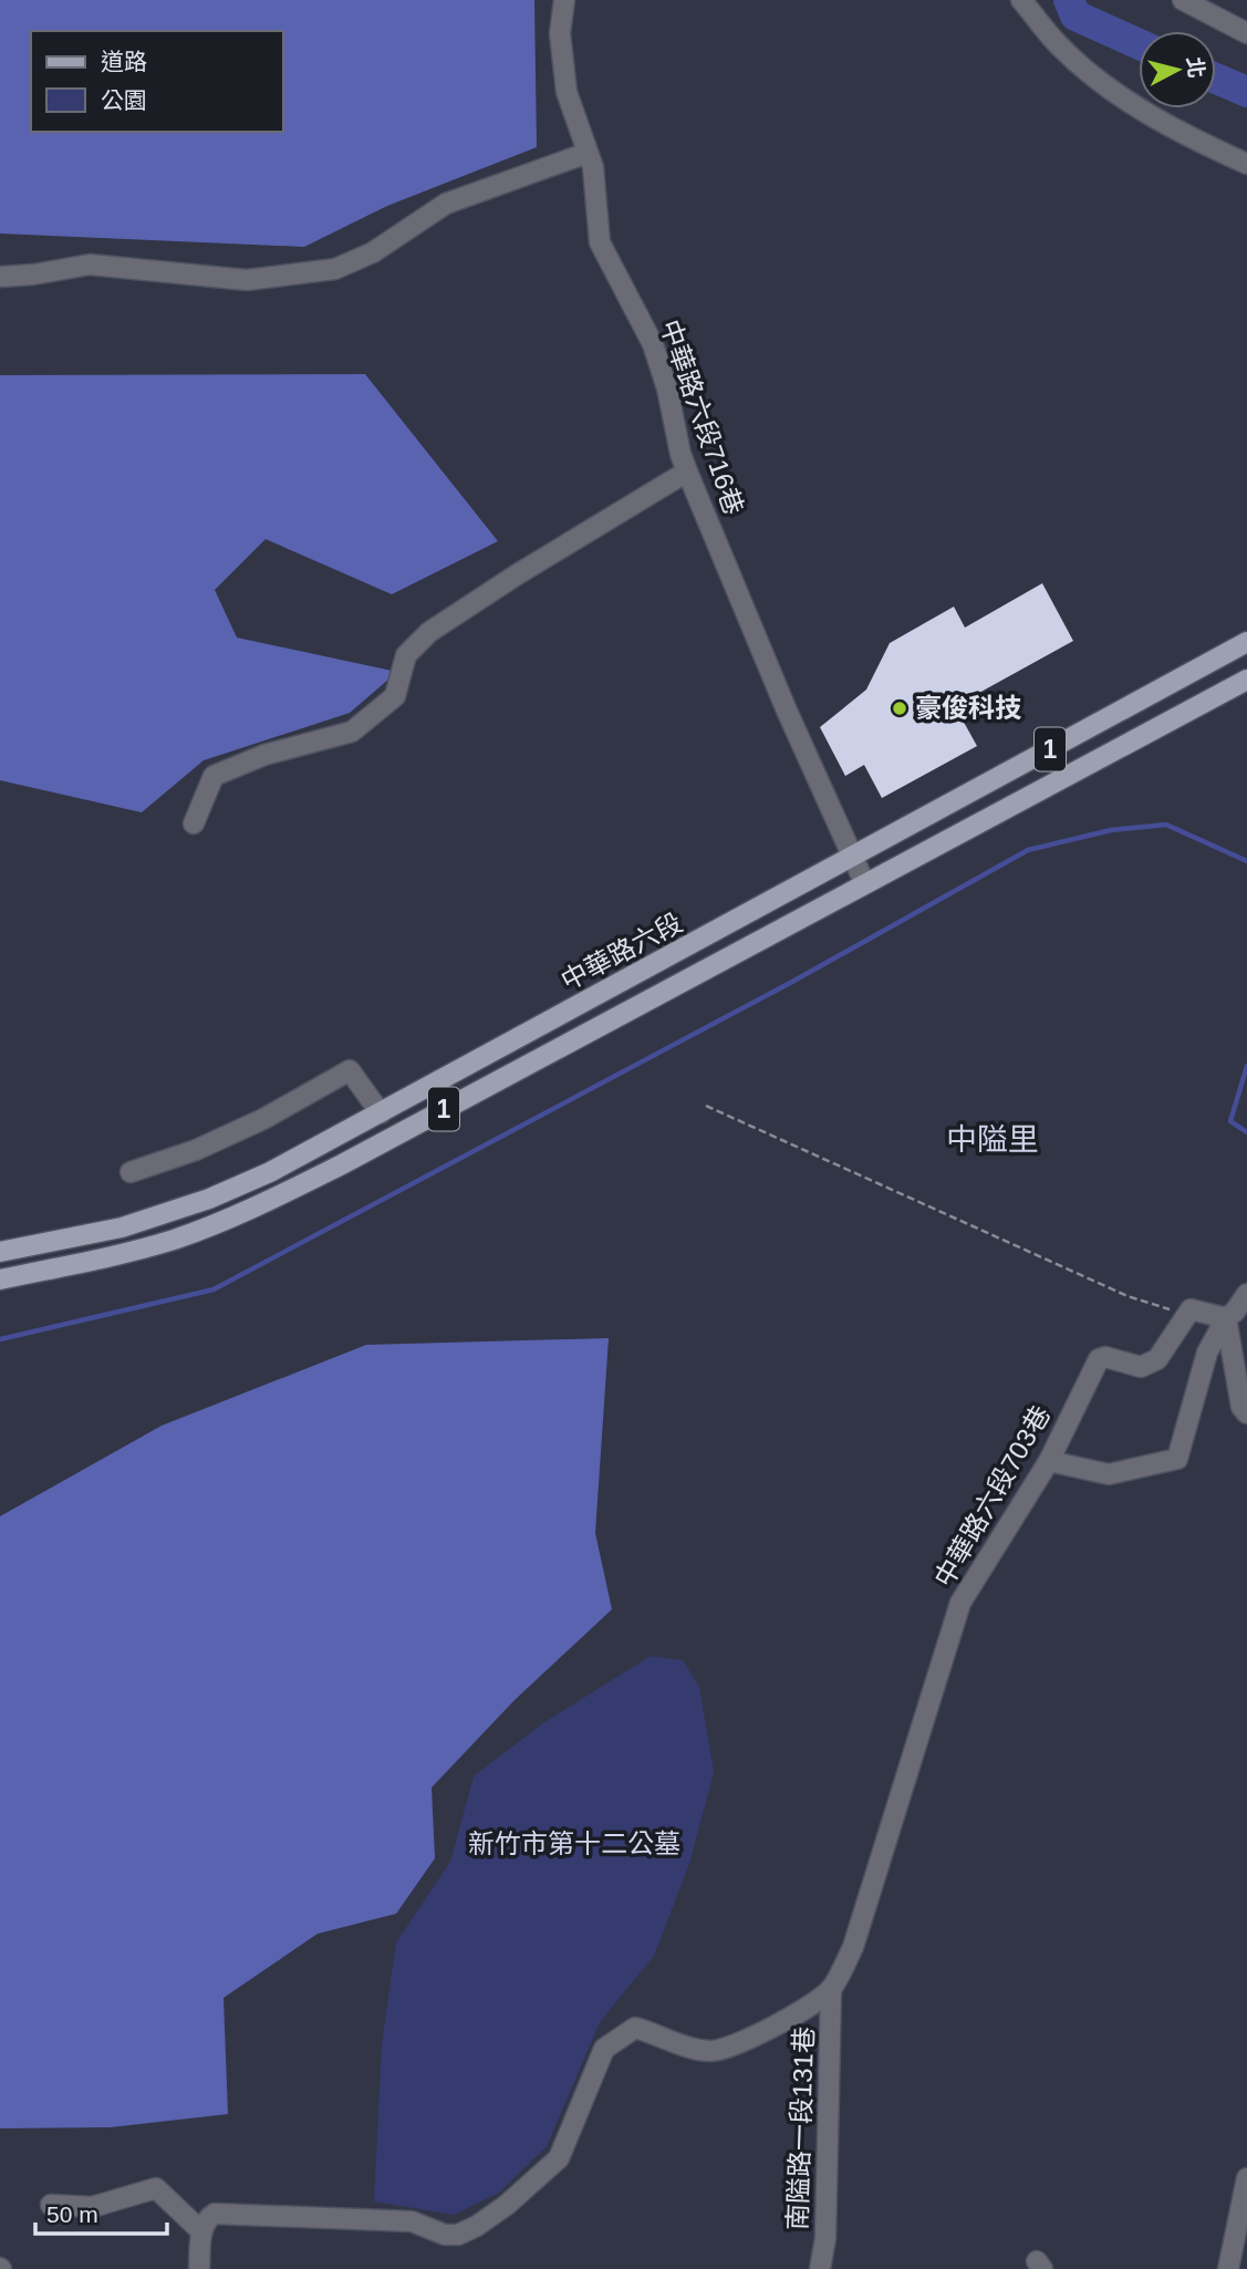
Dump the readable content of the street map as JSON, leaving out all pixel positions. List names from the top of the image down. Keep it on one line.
{"streets":{"main road":["1","中華路六段"],"street":["中華路六段716巷","中華路六段703巷","南隘路一段131巷"]},"crossings":[["中華路六段716巷","中華路六段"],["中華路六段703巷","南隘路一段131巷"]],"districts":["中隘里"],"parks":["新竹市第十二公墓"],"places":["豪俊科技"],"legend":["道路","公園"],"scale_bar":"50 m","north":"right"}
